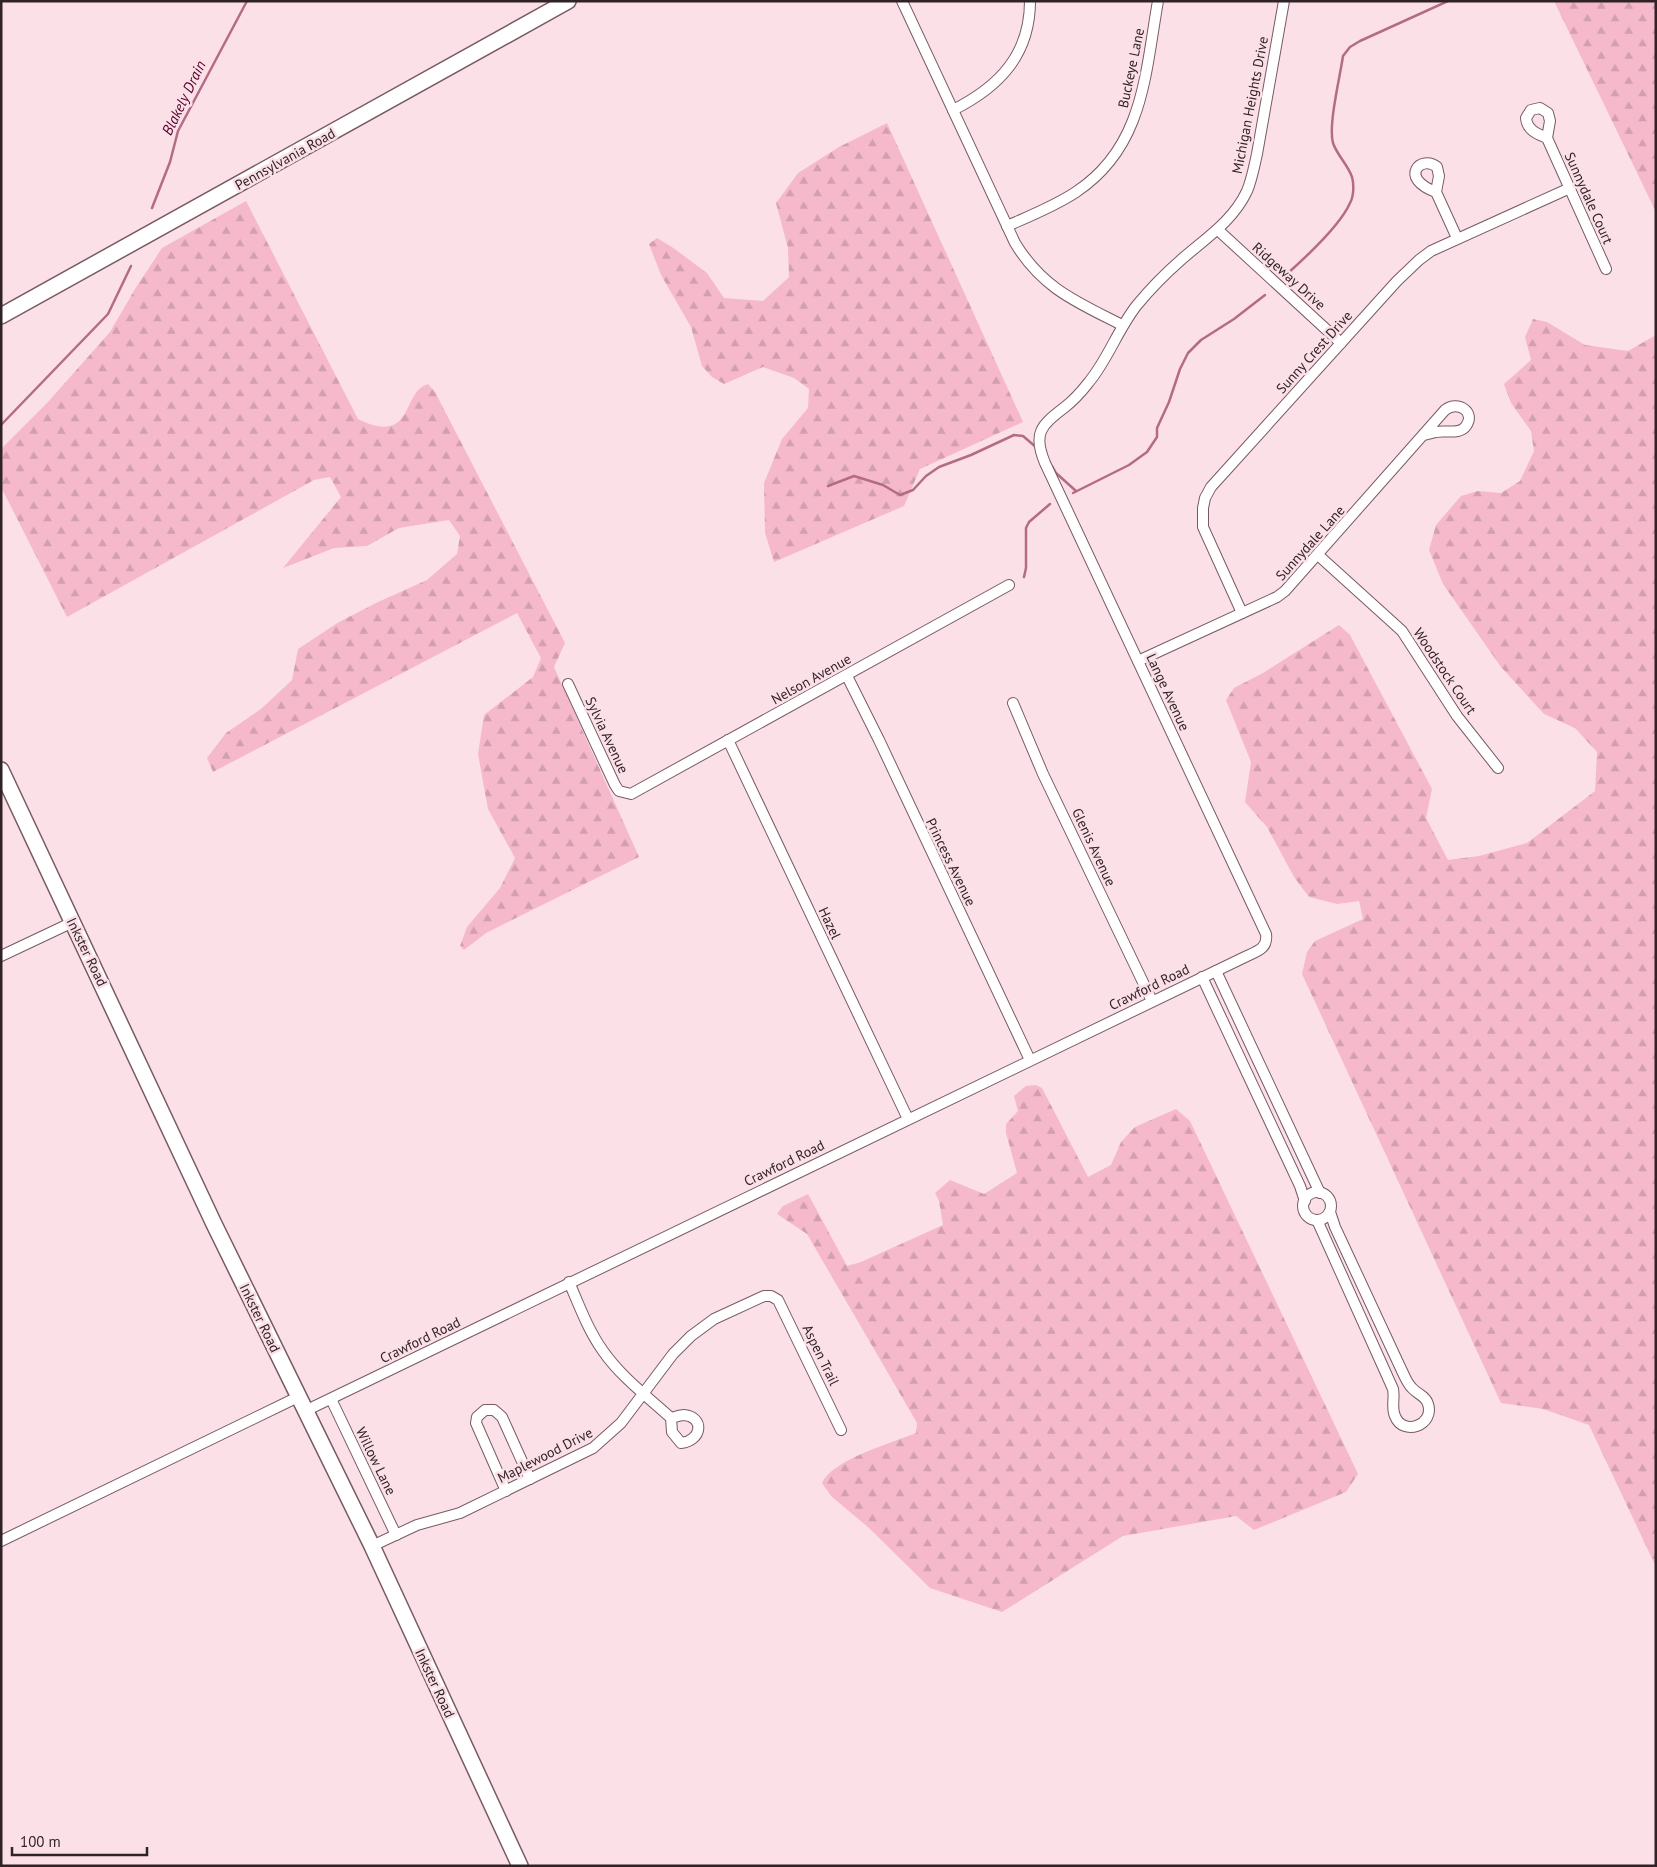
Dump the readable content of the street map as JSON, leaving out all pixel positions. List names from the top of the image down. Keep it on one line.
{"streets":{"street":["Buckeye Lane","Michigan Heights Drive","Pennsylvania Road","Sunnydale Court","Ridgeway Drive","Sunny Crest Drive","Sunnydale Lane","Woodstock Court","Nelson Avenue","Lange Avenue","Sylvia Avenue","Glenis Avenue","Princess Avenue","Hazel","Inkster Road","Crawford Road","Aspen Trail","Maplewood Drive","Willow Lane"]},"crossings":[["Michigan Heights Drive","Ridgeway Drive"],["Michigan Heights Drive","Lange Avenue"],["Sunnydale Court","Sunny Crest Drive"],["Ridgeway Drive","Sunny Crest Drive"],["Sunny Crest Drive","Sunnydale Lane"],["Sunnydale Lane","Woodstock Court"],["Sunnydale Lane","Lange Avenue"],["Nelson Avenue","Sylvia Avenue"],["Nelson Avenue","Princess Avenue"],["Nelson Avenue","Hazel"],["Lange Avenue","Crawford Road"],["Glenis Avenue","Crawford Road"],["Princess Avenue","Crawford Road"],["Hazel","Crawford Road"],["Inkster Road","Crawford Road"],["Inkster Road","Maplewood Drive"],["Crawford Road","Willow Lane"],["Aspen Trail","Maplewood Drive"],["Maplewood Drive","Willow Lane"]],"water":["Blakely Drain"],"scale_bar":"100 m"}
